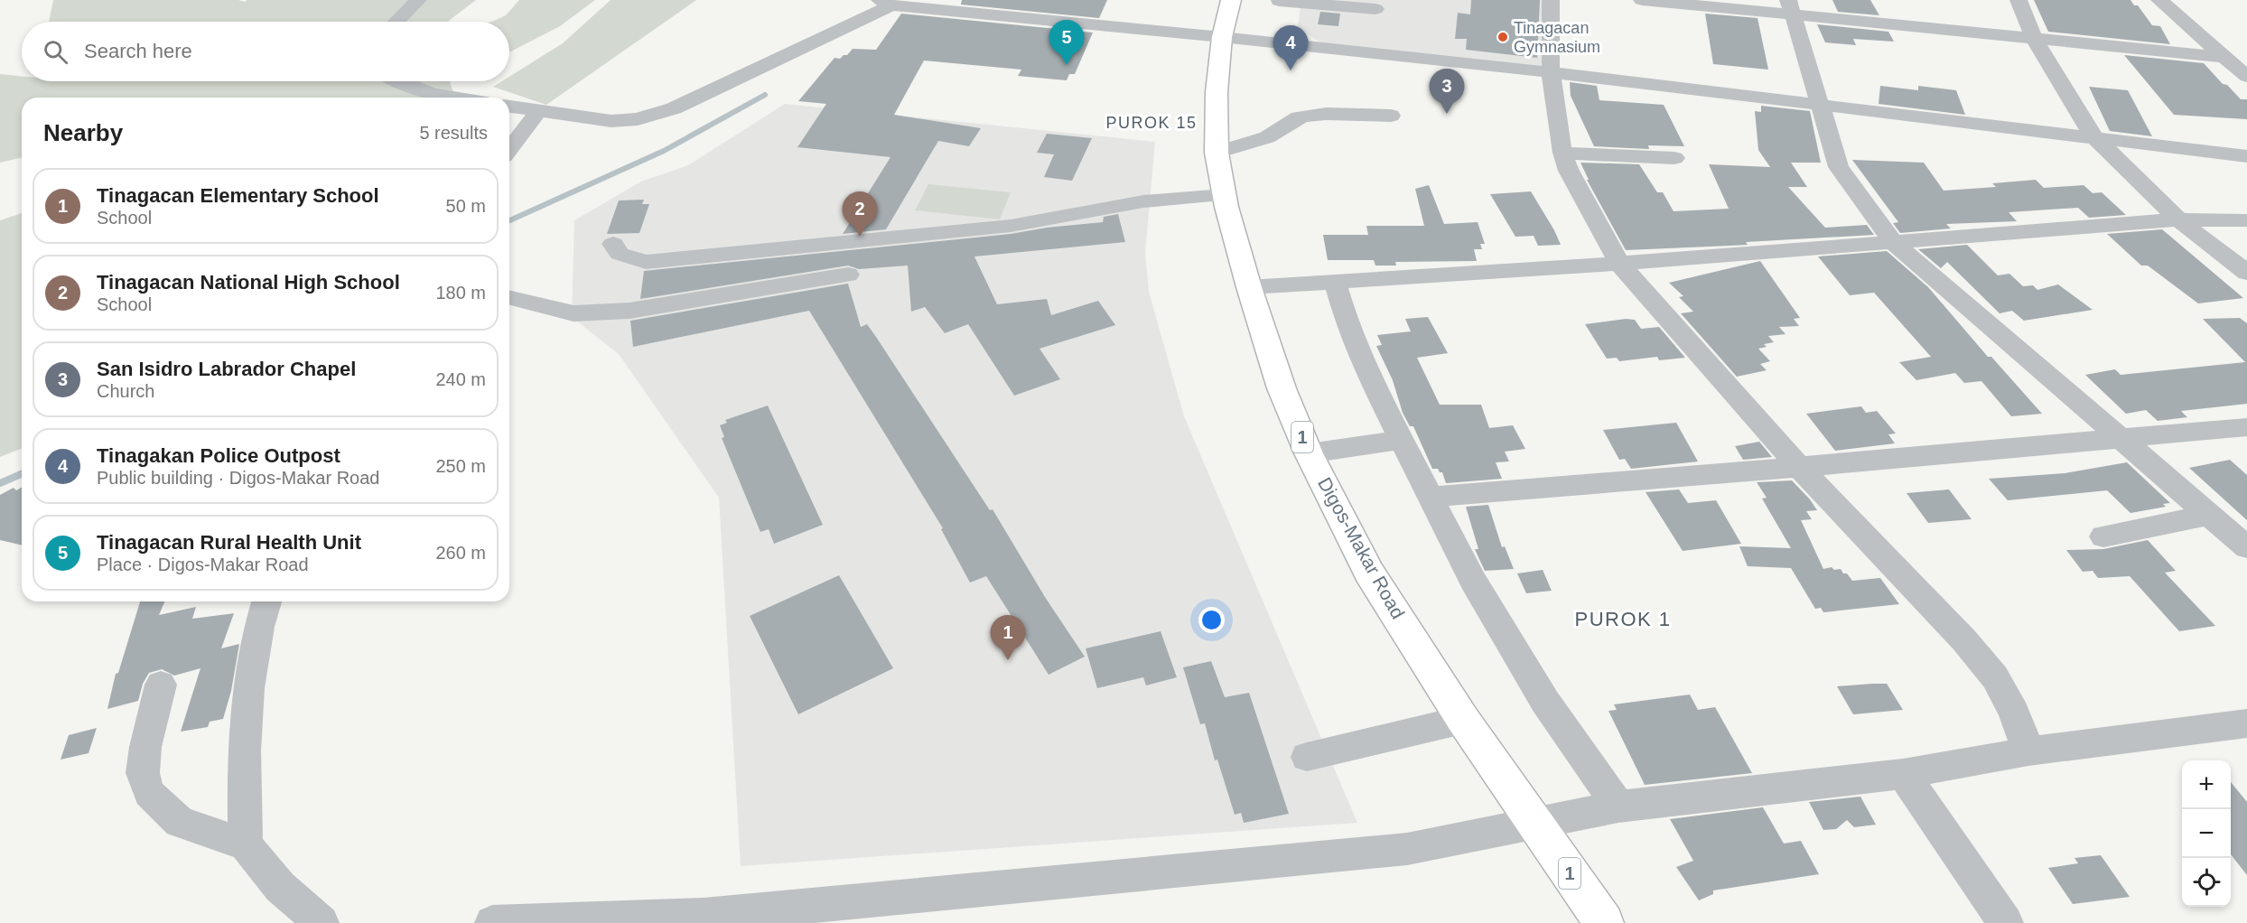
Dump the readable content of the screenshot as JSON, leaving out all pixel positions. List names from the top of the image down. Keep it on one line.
{"streets":{"highway":["1","Digos-Makar Road"]},"districts":["PUROK 15","PUROK 1"],"places":["Tinagacan Gymnasium"],"page":{"pins":["5","4","3","2","1"],"search":"Search here","heading":["Nearby","5 results"],"list":[{"mark":"1","name":"Tinagacan Elementary School","note":"School","value":"50 m"},{"mark":"2","name":"Tinagacan National High School","note":"School","value":"180 m"},{"mark":"3","name":"San Isidro Labrador Chapel","note":"Church","value":"240 m"},{"mark":"4","name":"Tinagakan Police Outpost","note":"Public building · Digos-Makar Road","value":"250 m"},{"mark":"5","name":"Tinagacan Rural Health Unit","note":"Place · Digos-Makar Road","value":"260 m"}],"map_buttons":["+","−"]}}
